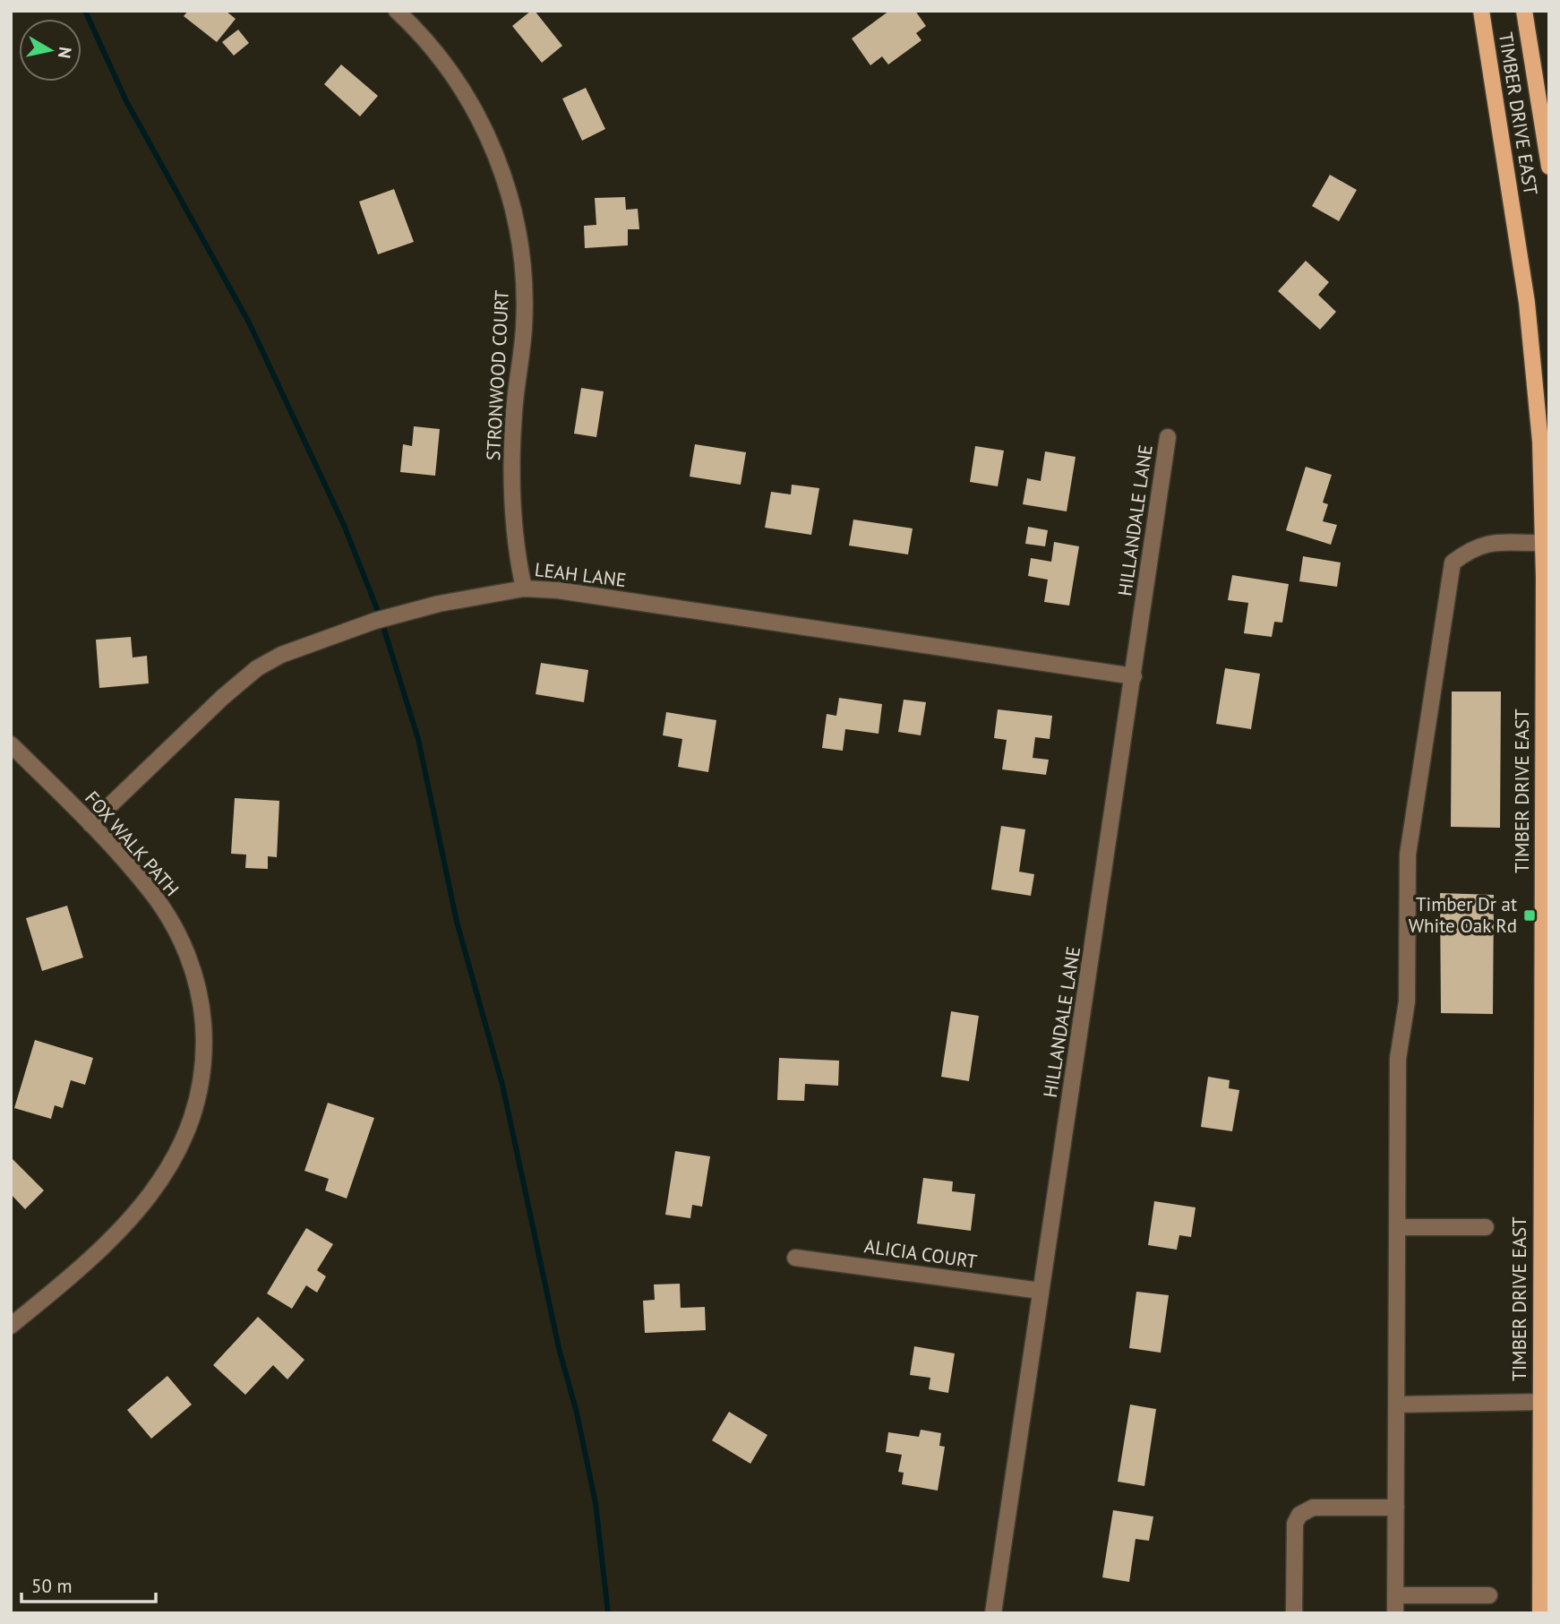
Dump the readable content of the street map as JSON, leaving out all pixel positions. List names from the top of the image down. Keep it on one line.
{"streets":{"main road":["TIMBER DRIVE EAST"],"street":["STRONWOOD COURT","HILLANDALE LANE","LEAH LANE","FOX WALK PATH","ALICIA COURT"]},"crossings":[["STRONWOOD COURT","LEAH LANE"],["HILLANDALE LANE","LEAH LANE"],["HILLANDALE LANE","ALICIA COURT"],["LEAH LANE","FOX WALK PATH"]],"places":{"transit":["Timber Dr at White Oak Rd"]},"scale_bar":"50 m","north":"right"}
